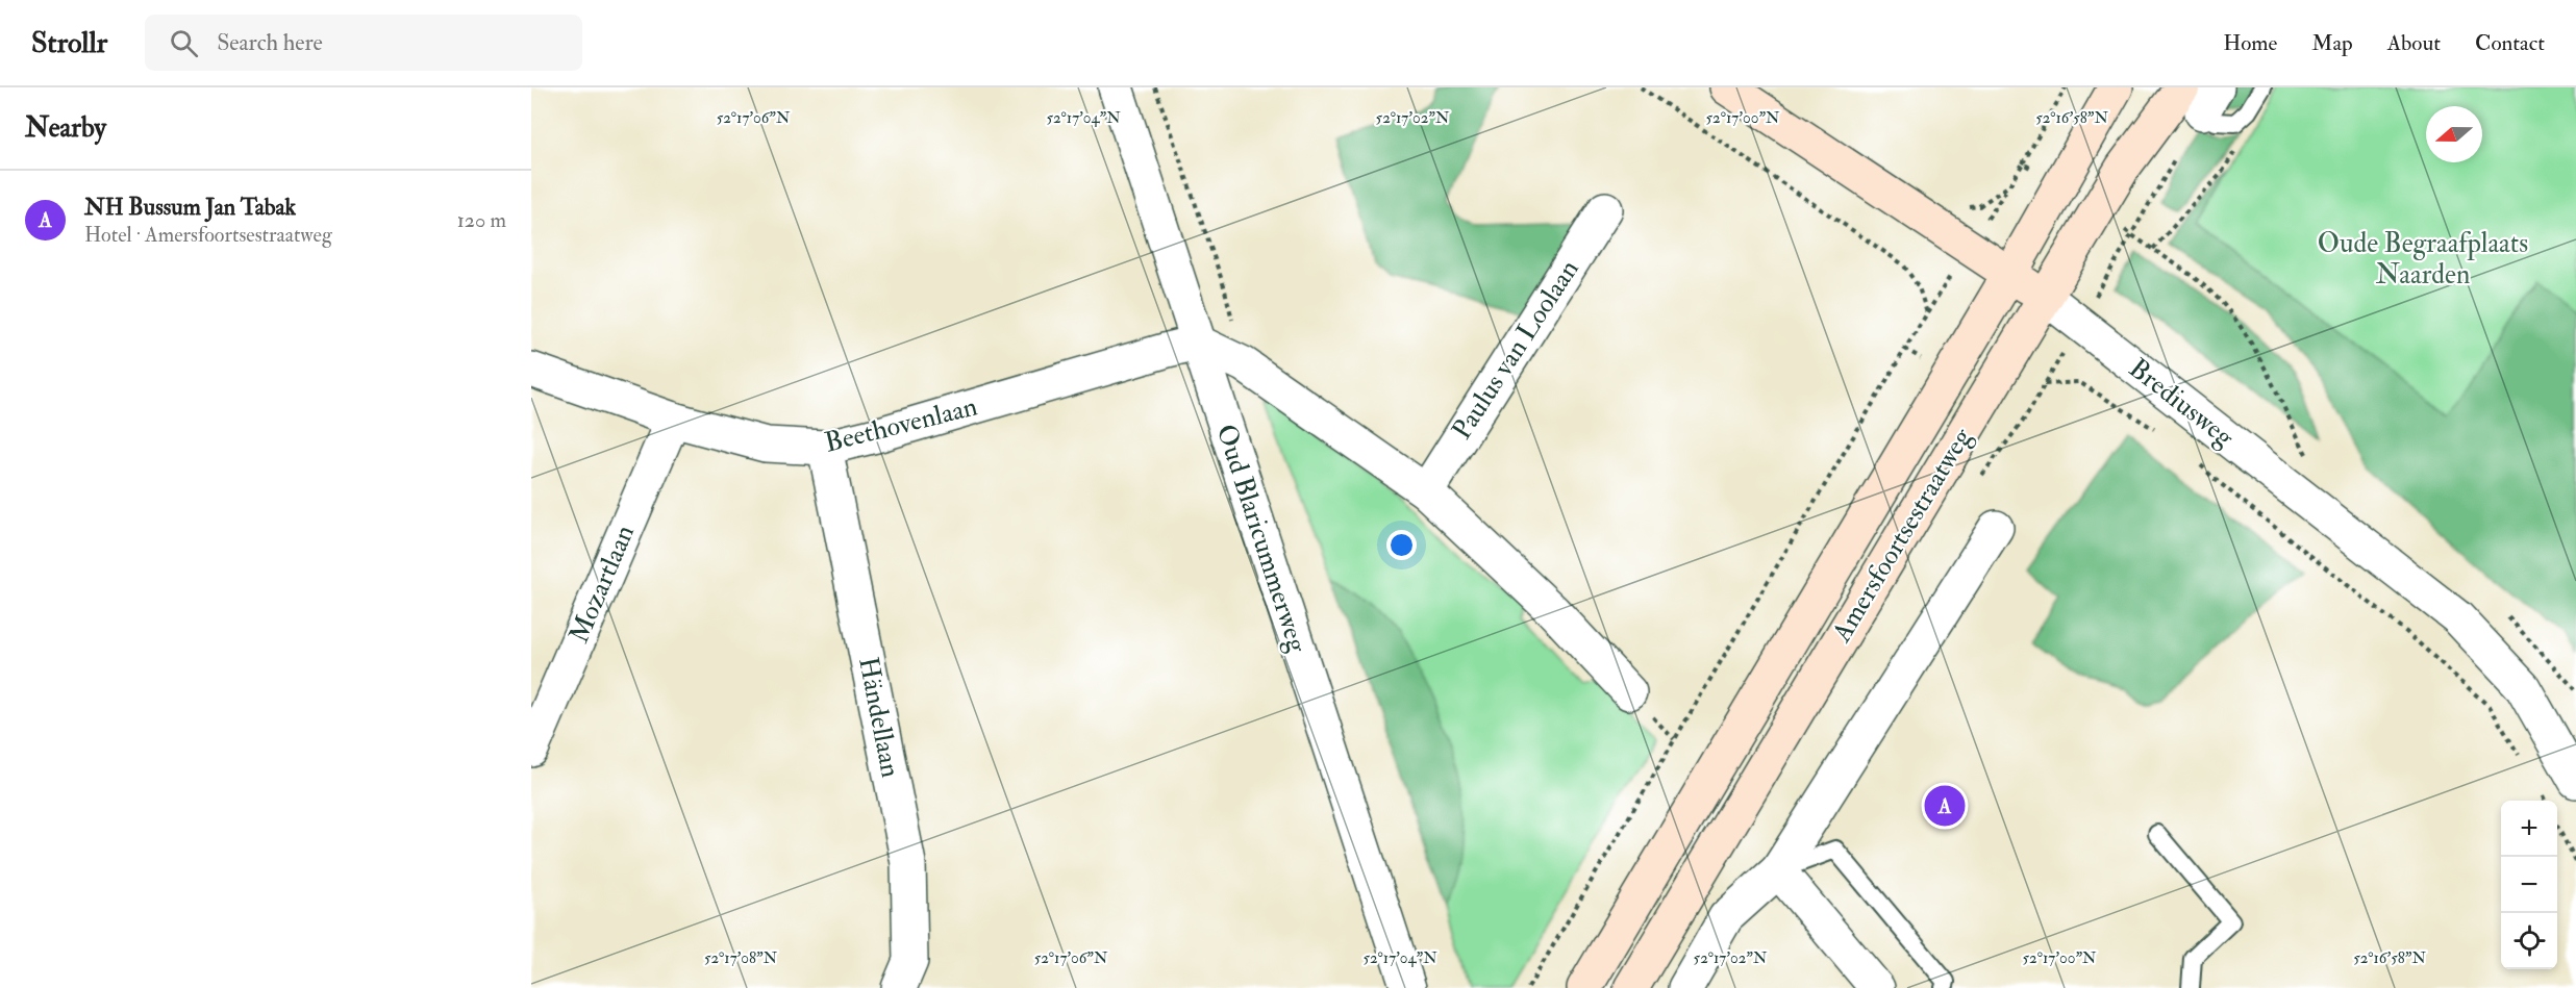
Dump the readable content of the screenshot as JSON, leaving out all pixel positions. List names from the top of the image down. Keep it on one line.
{"streets":{"main road":["Brediusweg","Amersfoortsestraatweg"],"street":["Paulus van Loolaan","Beethovenlaan","Oud Blaricummerweg","Mozartlaan","Händellaan"]},"crossings":[["Brediusweg","Amersfoortsestraatweg"],["Beethovenlaan","Oud Blaricummerweg"],["Beethovenlaan","Mozartlaan"],["Beethovenlaan","Händellaan"]],"parks":["Oude Begraafplaats Naarden"],"north":"left","page":{"header":"Strollr","search":"Search here","nav":["Home","Map","About","Contact"],"heading":"Nearby","list":[{"mark":"A","name":"NH Bussum Jan Tabak","note":"Hotel · Amersfoortsestraatweg","value":"120 m"}],"pins":"A","map_buttons":["+","−"]},"coordinates":["52°17'06\"N","52°17'04\"N","52°17'02\"N","52°17'00\"N","52°16'58\"N","52°17'08\"N"]}
